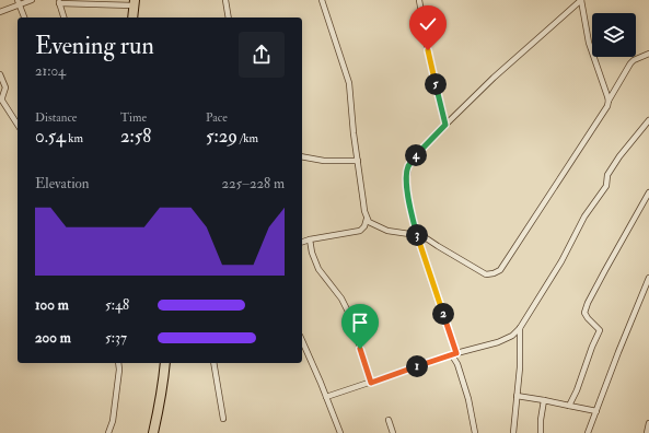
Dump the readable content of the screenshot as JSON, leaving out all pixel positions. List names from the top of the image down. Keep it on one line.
{"page":{"heading":["Evening run","21:04"],"pins":["5","4","3","2","1"],"stats":[["Distance","0.54 km"],["Time","2:58"],["Pace","5:29 /km"]],"chart":["Elevation","225–228 m"],"list":[{"name":"100 m","note":"5:48"},{"name":"200 m","note":"5:37"}]}}
